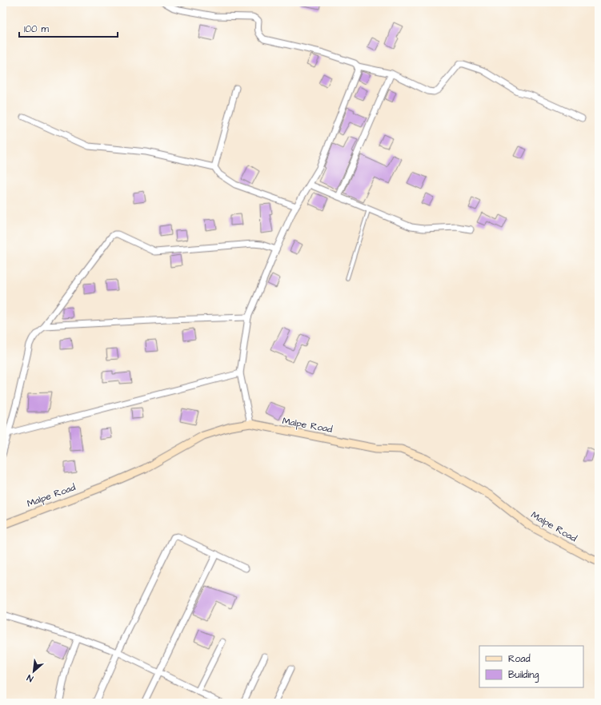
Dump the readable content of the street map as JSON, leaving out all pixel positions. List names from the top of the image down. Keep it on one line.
{"streets":{"street":["Malpe Road"]},"legend":["Road","Building"],"scale_bar":"100 m","north":"bottom left"}
